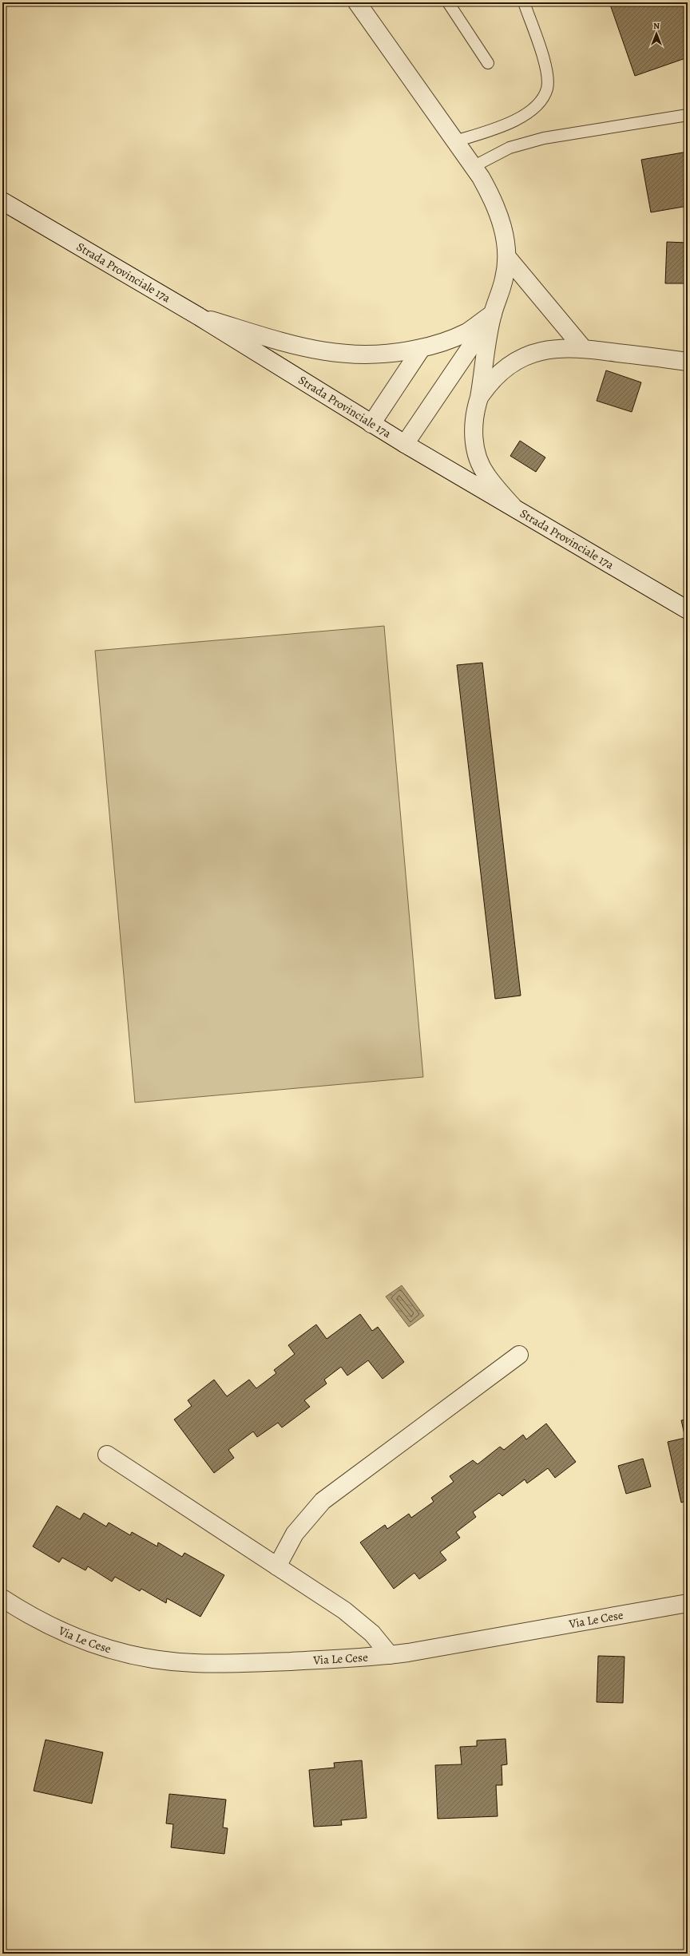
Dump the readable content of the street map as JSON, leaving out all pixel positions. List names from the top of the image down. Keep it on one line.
{"streets":{"street":["Strada Provinciale 17a","Via Le Cese"]},"north":"top"}
